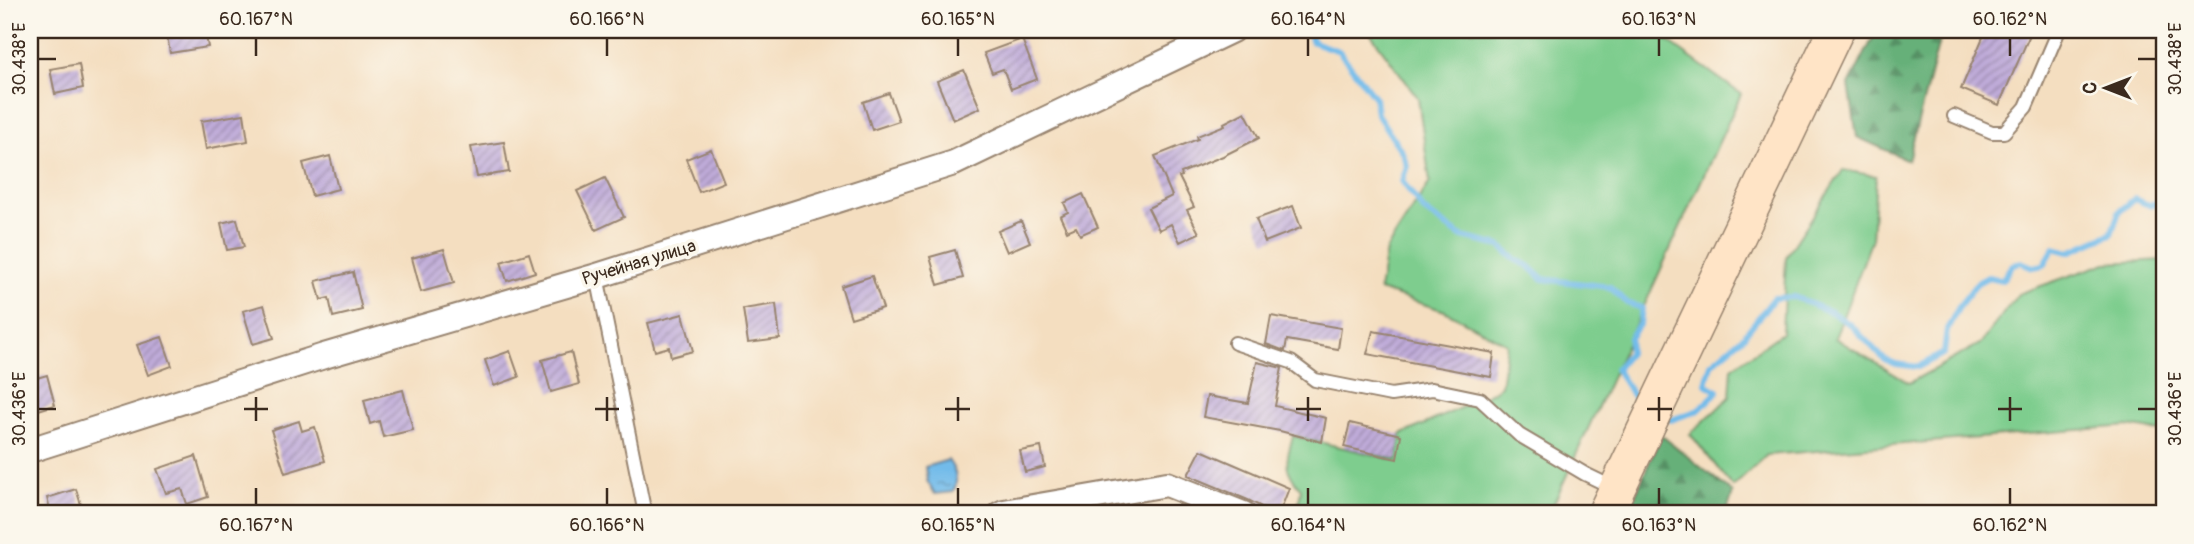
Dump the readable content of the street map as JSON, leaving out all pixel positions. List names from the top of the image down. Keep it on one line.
{"streets":{"street":["Ручейная улица"]},"north":"left","coordinates":["60.167°N","60.166°N","60.165°N","60.164°N","60.163°N","60.162°N","30.438°E","30.436°E"]}
